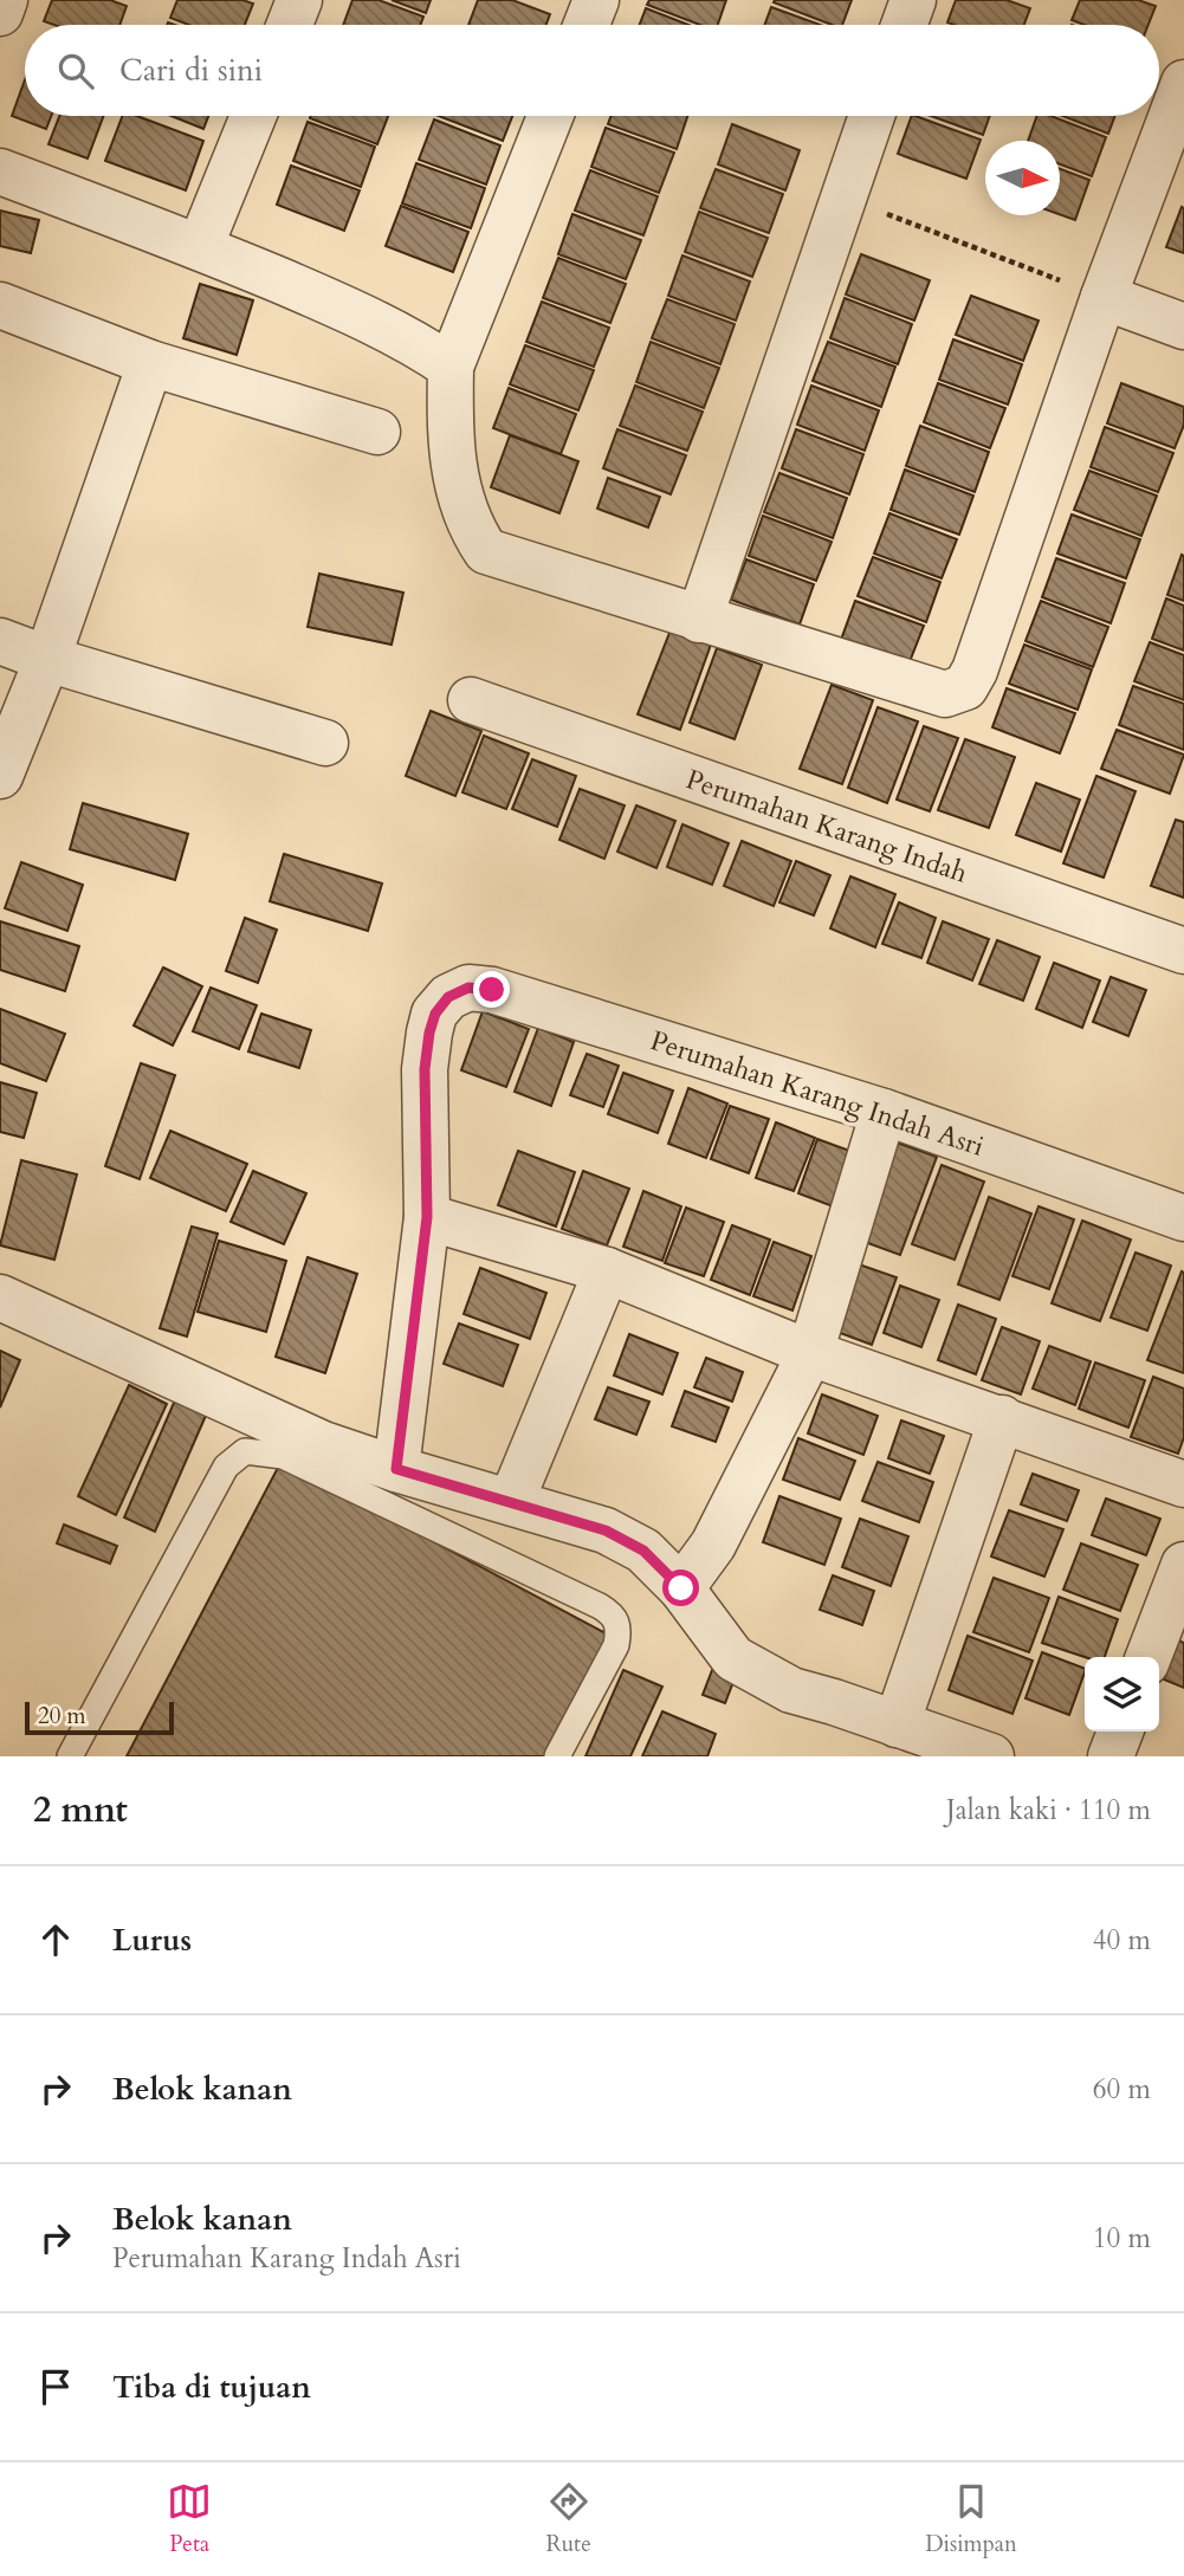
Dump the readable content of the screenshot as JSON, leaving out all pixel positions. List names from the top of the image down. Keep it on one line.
{"streets":{"street":["Perumahan Karang Indah","Perumahan Karang Indah Asri"]},"scale_bar":"20 m","north":"right","page":{"search":"Cari di sini","scale":"20 m","heading":["2 mnt","Jalan kaki · 110 m"],"list":[["Lurus","40 m"],["Belok kanan","60 m"],["Belok kanan","Perumahan Karang Indah Asri","10 m"],"Tiba di tujuan"],"nav":["Peta","Rute","Disimpan"]}}
